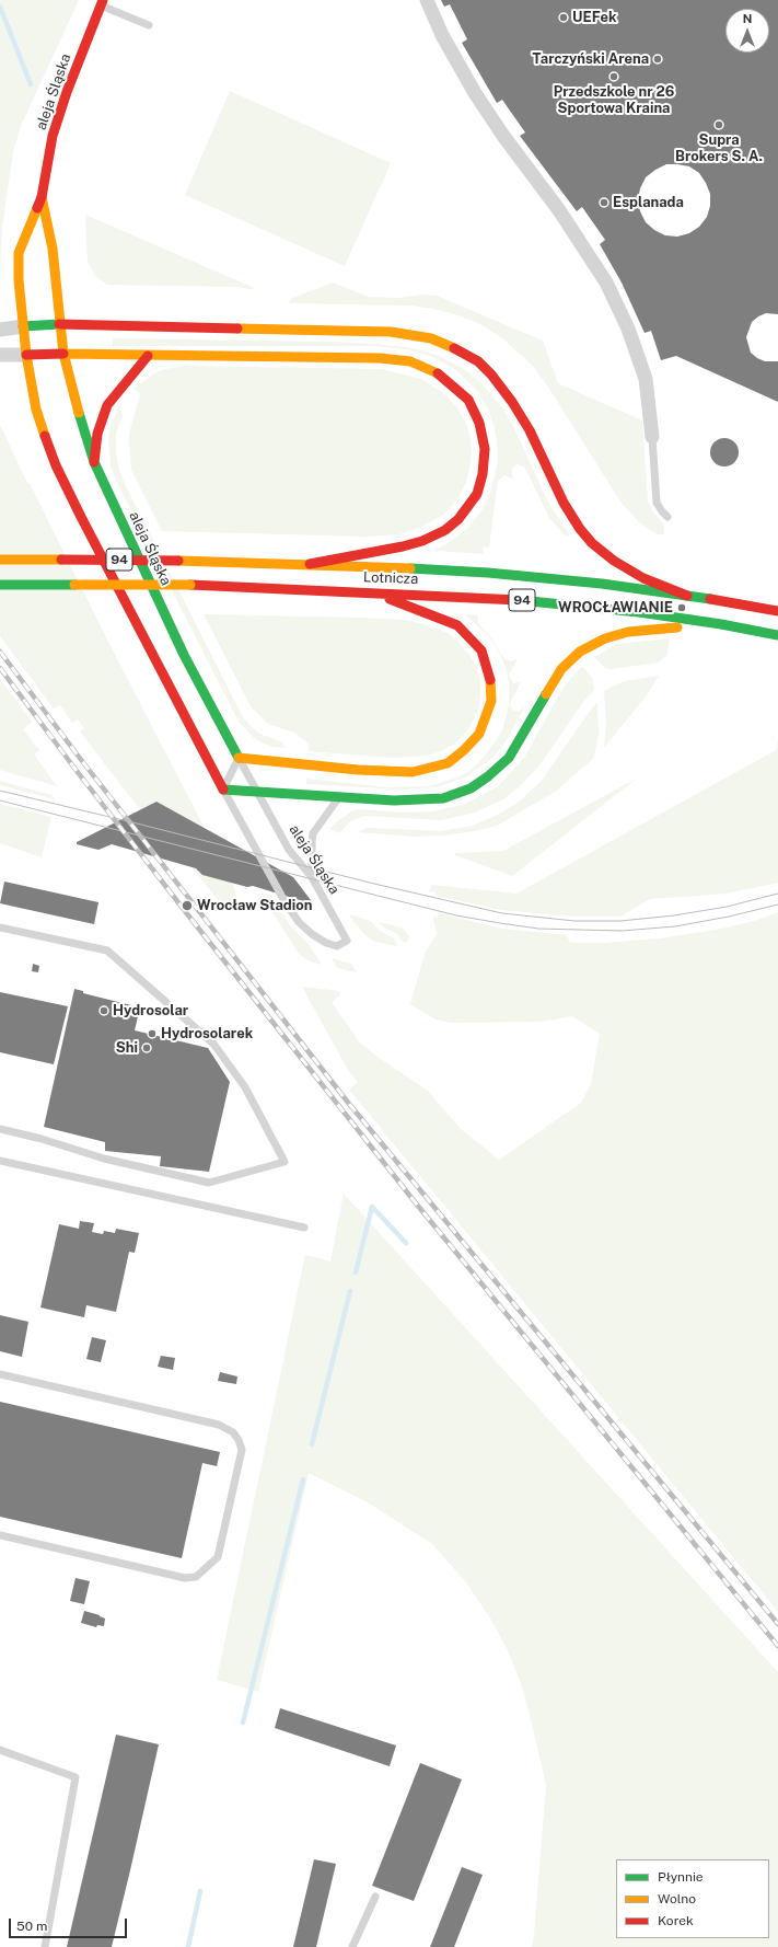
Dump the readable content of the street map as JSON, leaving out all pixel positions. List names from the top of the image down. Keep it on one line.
{"streets":{"main road":["aleja Śląska","94","Lotnicza"]},"places":["UEFek","Tarczyński Arena","Przedszkole nr 26 Sportowa Kraina","Supra Brokers S. A.","Esplanada","WROCŁAWIANIE","Wrocław Stadion","Hydrosolar","Hydrosolarek","Shi"],"legend":["Płynnie","Wolno","Korek"],"scale_bar":"50 m","north":"top"}
